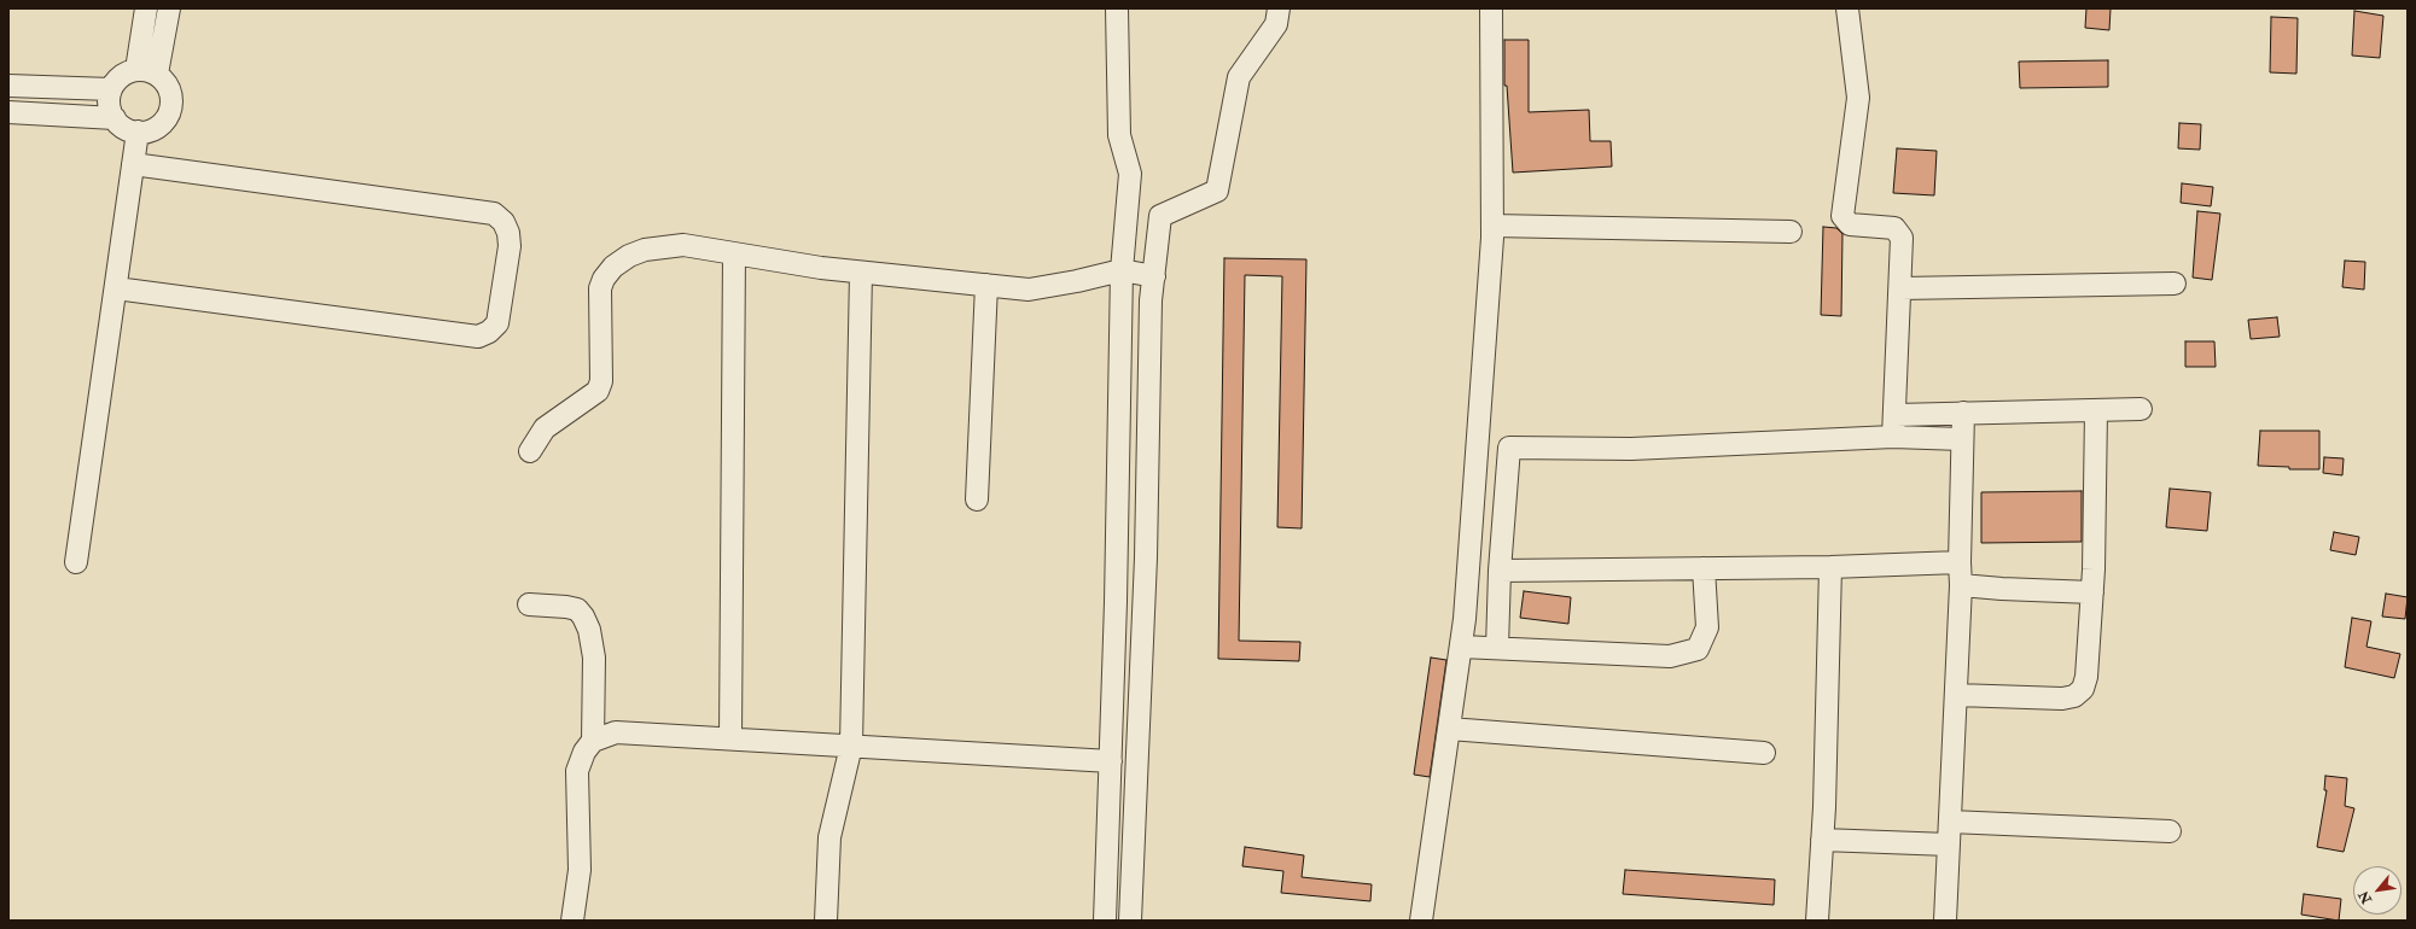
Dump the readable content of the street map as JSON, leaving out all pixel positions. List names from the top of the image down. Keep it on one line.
{"north":"bottom left"}
